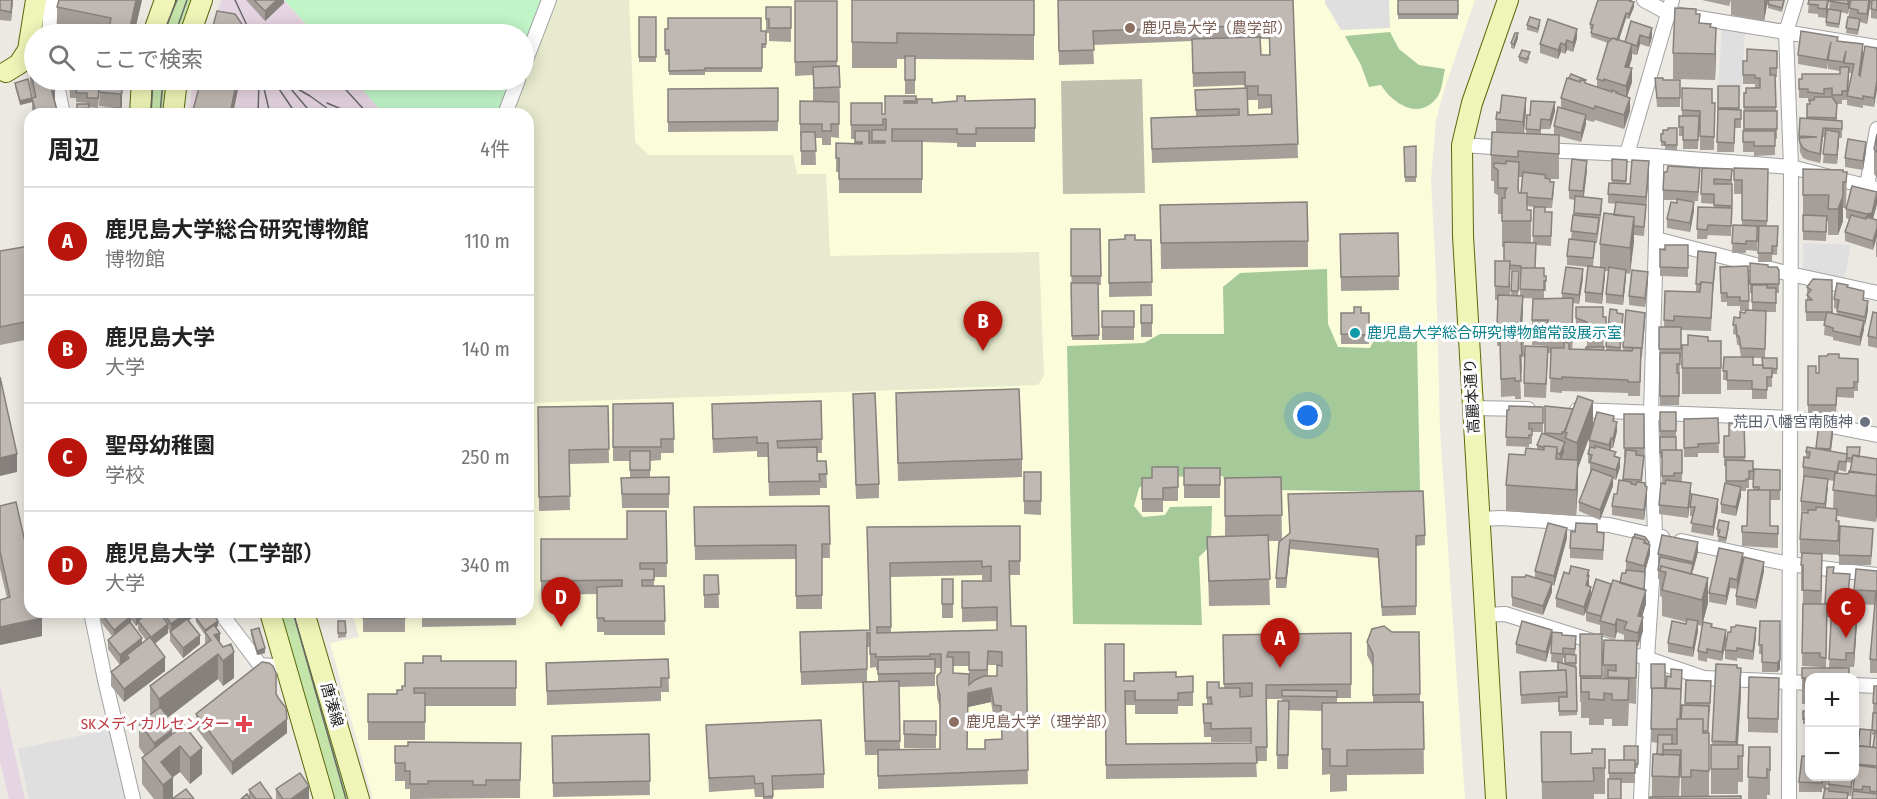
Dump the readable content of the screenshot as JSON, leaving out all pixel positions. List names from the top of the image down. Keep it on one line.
{"streets":{"street":["高麗本通り","唐湊線"]},"places":{"other":["鹿児島大学（農学部）","鹿児島大学総合研究博物館常設展示室","荒田八幡宮南随神","鹿児島大学（理学部）"],"health":["SKメディカルセンター"]},"page":{"search":"ここで検索","heading":["周辺","4件"],"list":[{"mark":"A","name":"鹿児島大学総合研究博物館","note":"博物館","value":"110 m"},{"mark":"B","name":"鹿児島大学","note":"大学","value":"140 m"},{"mark":"C","name":"聖母幼稚園","note":"学校","value":"250 m"},{"mark":"D","name":"鹿児島大学（工学部）","note":"大学","value":"340 m"}],"pins":["B","D","C","A"],"map_buttons":["+","−"]}}
